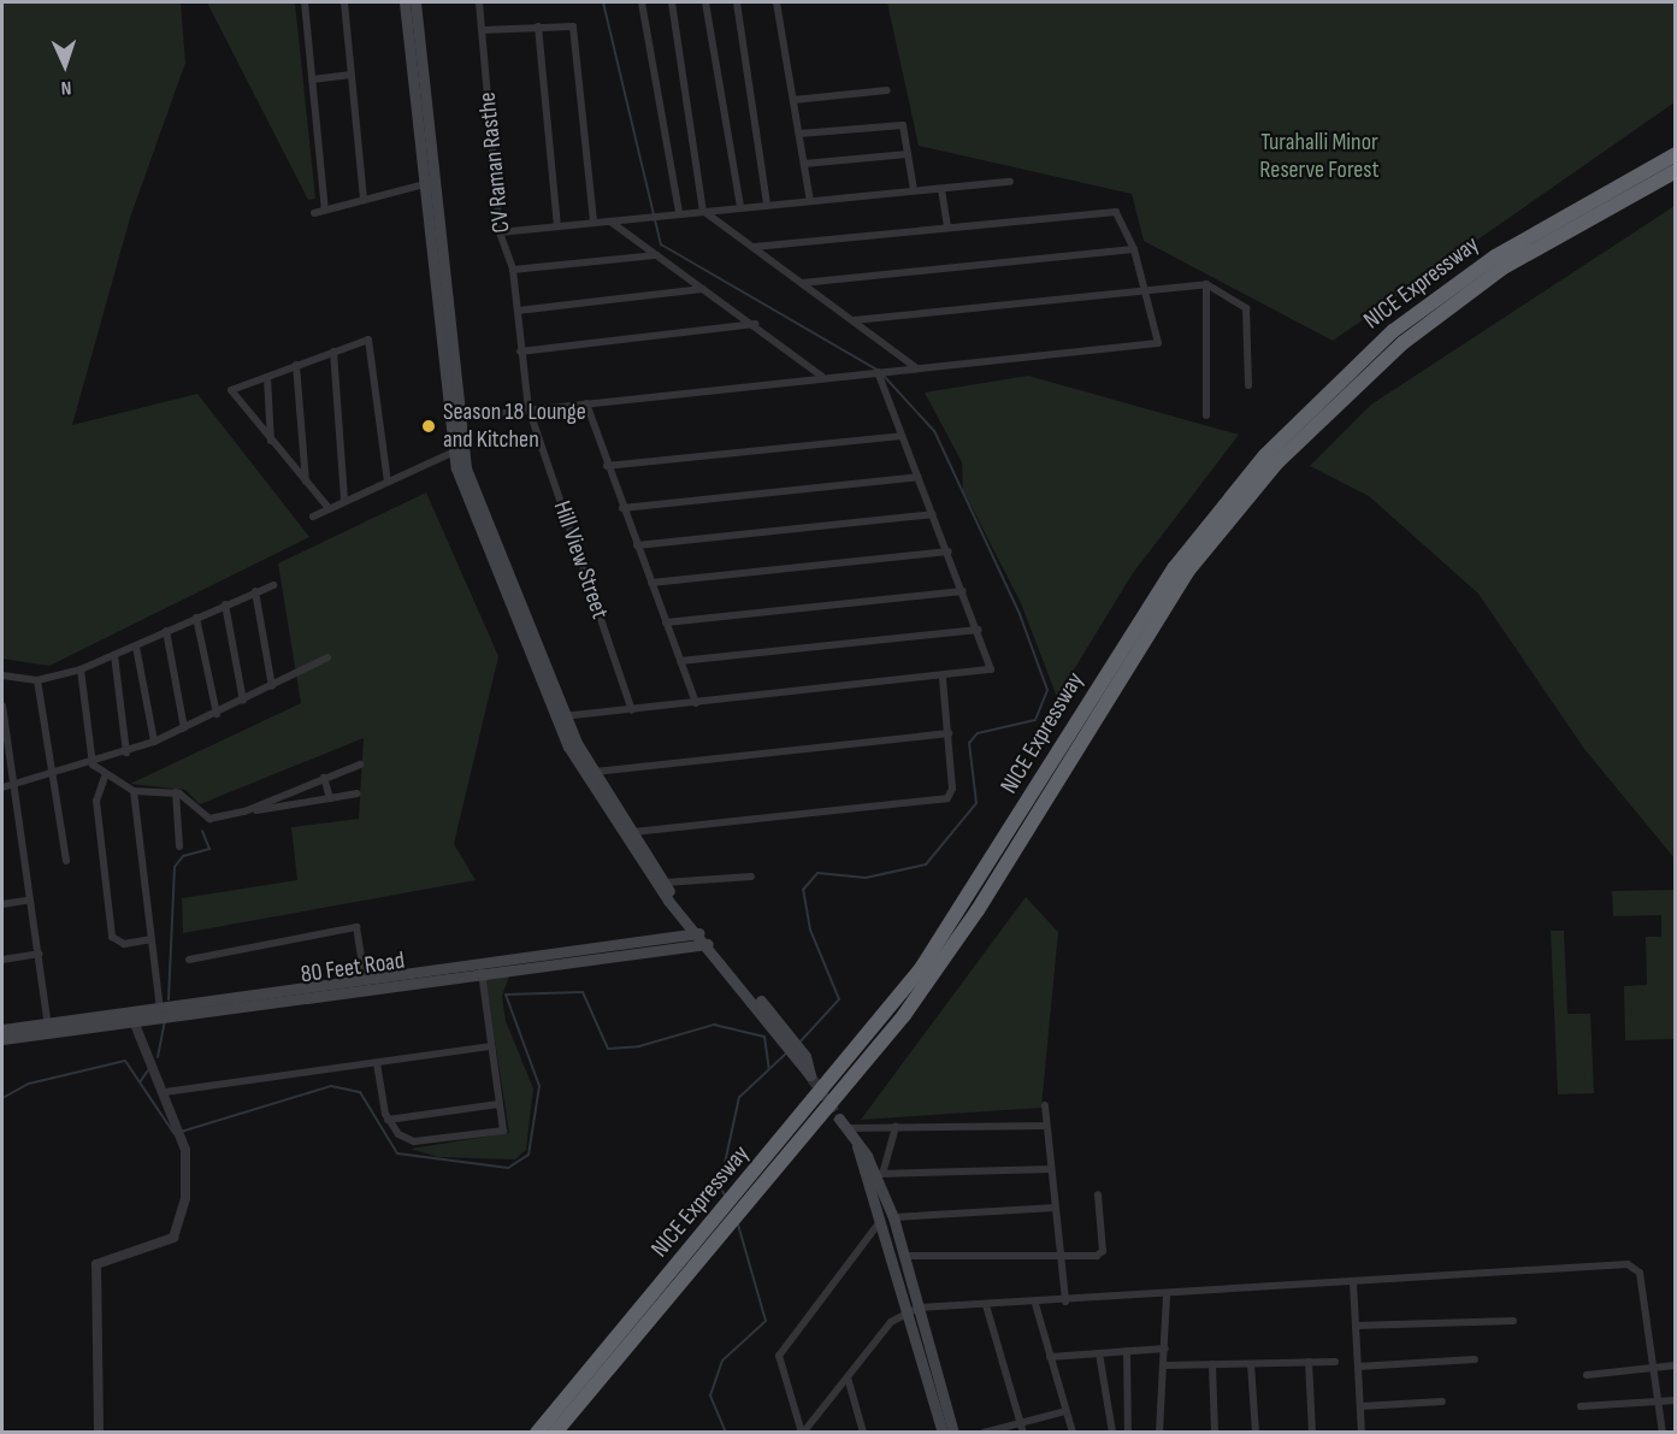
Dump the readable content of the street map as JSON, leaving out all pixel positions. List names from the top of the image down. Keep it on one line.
{"streets":{"highway":["NICE Expressway"],"main road":["80 Feet Road"],"street":["CV Raman Rasthe","Hill View Street"]},"crossings":[["CV Raman Rasthe","Hill View Street"]],"parks":["Turahalli Minor Reserve Forest"],"places":["Season 18 Lounge and Kitchen"],"north":"bottom"}
